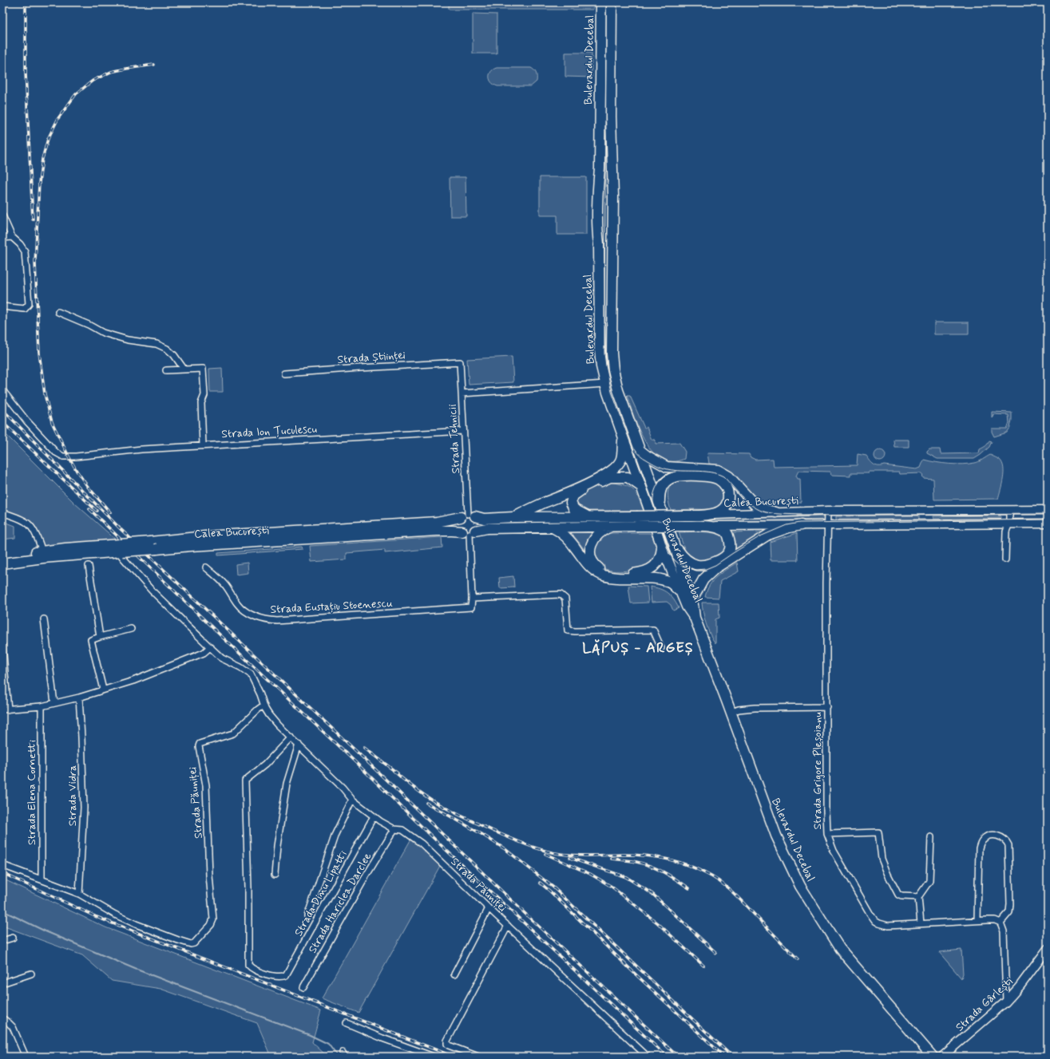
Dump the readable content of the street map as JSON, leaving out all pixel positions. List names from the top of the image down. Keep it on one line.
{"streets":{"main road":["Bulevardul Decebal","Calea București","Strada Gârlești"],"street":["Strada Științei","Strada Ion Țuculescu","Strada Tehnicii","Strada Eustațiu Stoenescu","Strada Grigore Pleșoianu","Strada Elena Cornetti","Strada Vidra","Strada Păuniței","Strada Dinu Lipatti","Strada Hariclea Darclee"]},"crossings":[["Strada Științei","Strada Tehnicii"],["Strada Ion Țuculescu","Strada Tehnicii"],["Strada Tehnicii","Calea București"],["Calea București","Strada Grigore Pleșoianu"],["Calea București","Strada Păuniței"],["Strada Vidra","Strada Păuniței"],["Strada Păuniței","Strada Dinu Lipatti"],["Strada Păuniței","Strada Hariclea Darclee"]],"districts":["LĂPUȘ - ARGEȘ"]}
